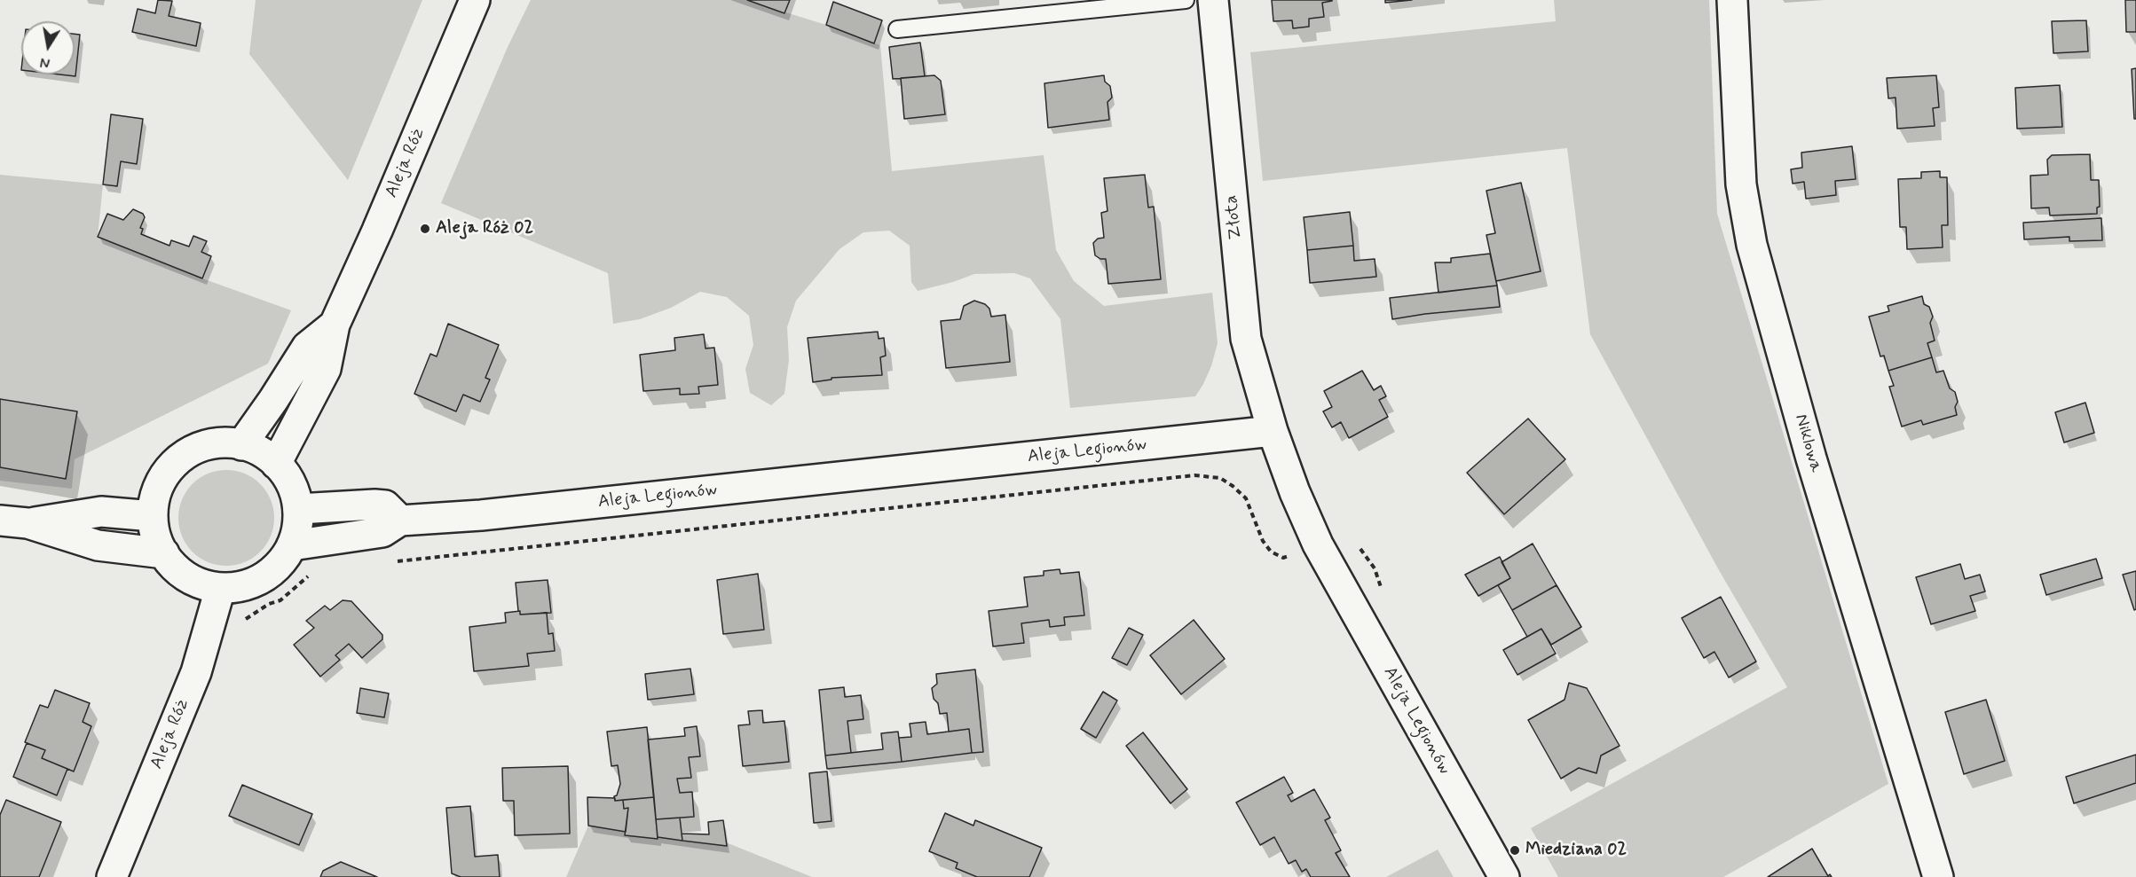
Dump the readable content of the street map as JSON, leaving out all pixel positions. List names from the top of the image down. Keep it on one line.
{"streets":{"street":["Aleja Róż","Złota","Niklowa","Aleja Legionów"]},"crossings":[["Aleja Róż","Aleja Legionów"],["Złota","Aleja Legionów"]],"places":["Aleja Róż 02","Miedziana 02"],"north":"bottom"}
